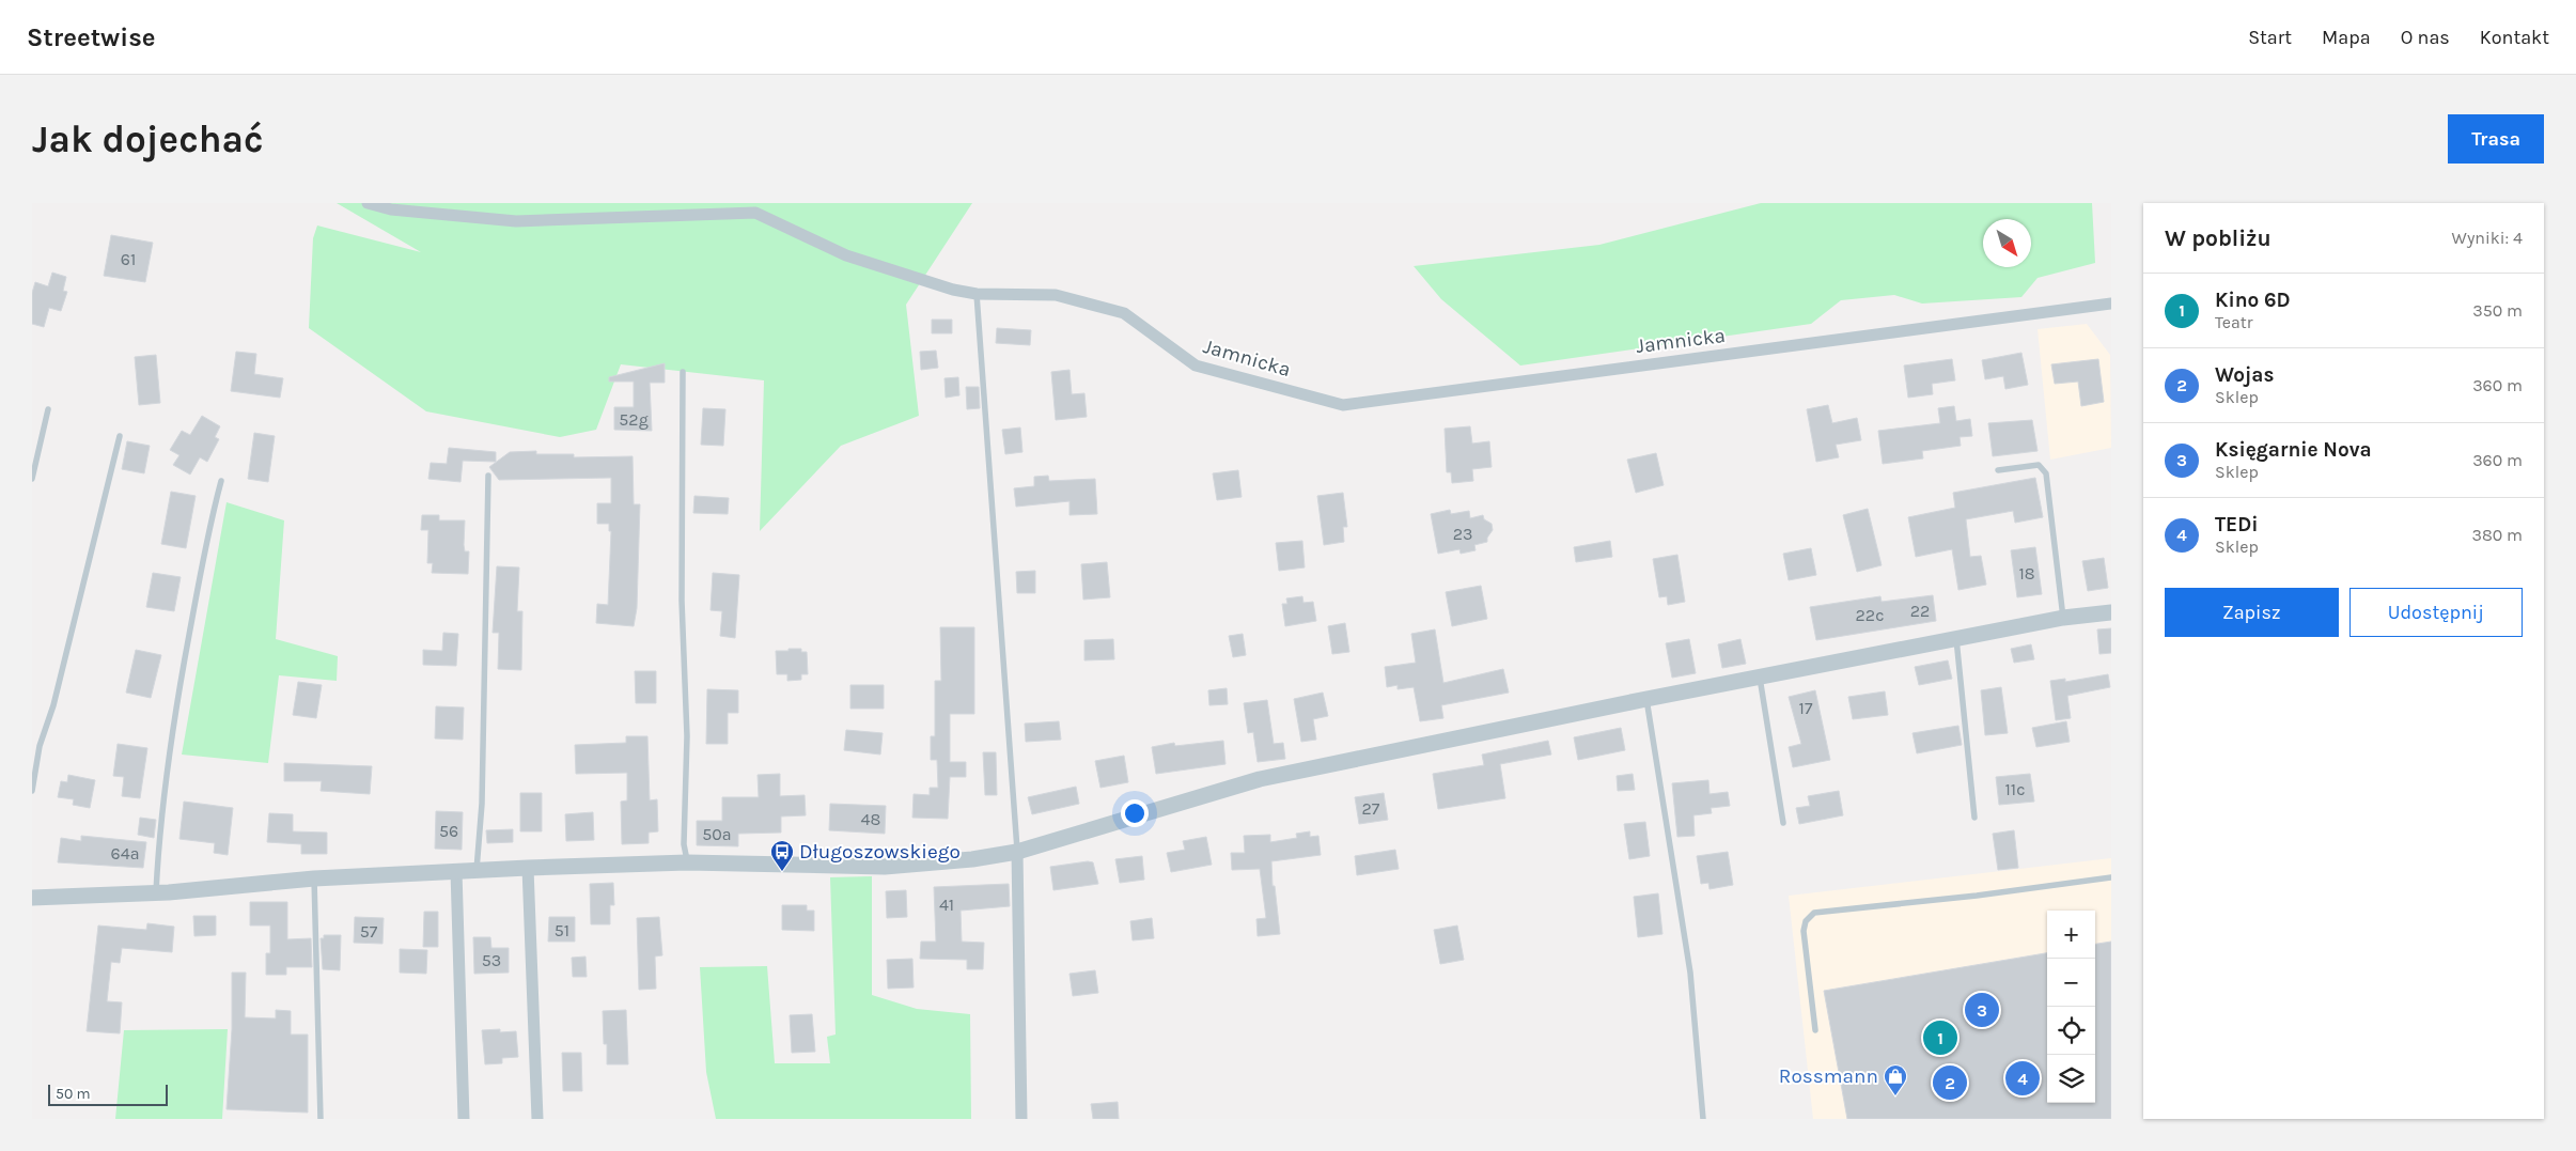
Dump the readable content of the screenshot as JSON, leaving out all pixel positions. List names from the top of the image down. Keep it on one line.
{"streets":{"street":["Jamnicka"]},"places":{"bus stop":["Długoszowskiego"],"shop":["Rossmann"]},"house_numbers":["61","52g","23","18","22","22c","17","11c","27","48","56","50a","64a","41","51","57","53"],"scale_bar":"50 m","north":"bottom right","page":{"header":"Streetwise","nav":["Start","Mapa","O nas","Kontakt"],"buttons":["Trasa",["Zapisz","Udostępnij"]],"title":"Jak dojechać","heading":["W pobliżu","Wyniki: 4"],"list":[{"mark":"1","name":"Kino 6D","note":"Teatr","value":"350 m"},{"mark":"2","name":"Wojas","note":"Sklep","value":"360 m"},{"mark":"3","name":"Księgarnie Nova","note":"Sklep","value":"360 m"},{"mark":"4","name":"TEDi","note":"Sklep","value":"380 m"}],"map_buttons":["+","−"],"pins":["3","1","4","2"],"scale":"50 m"}}
